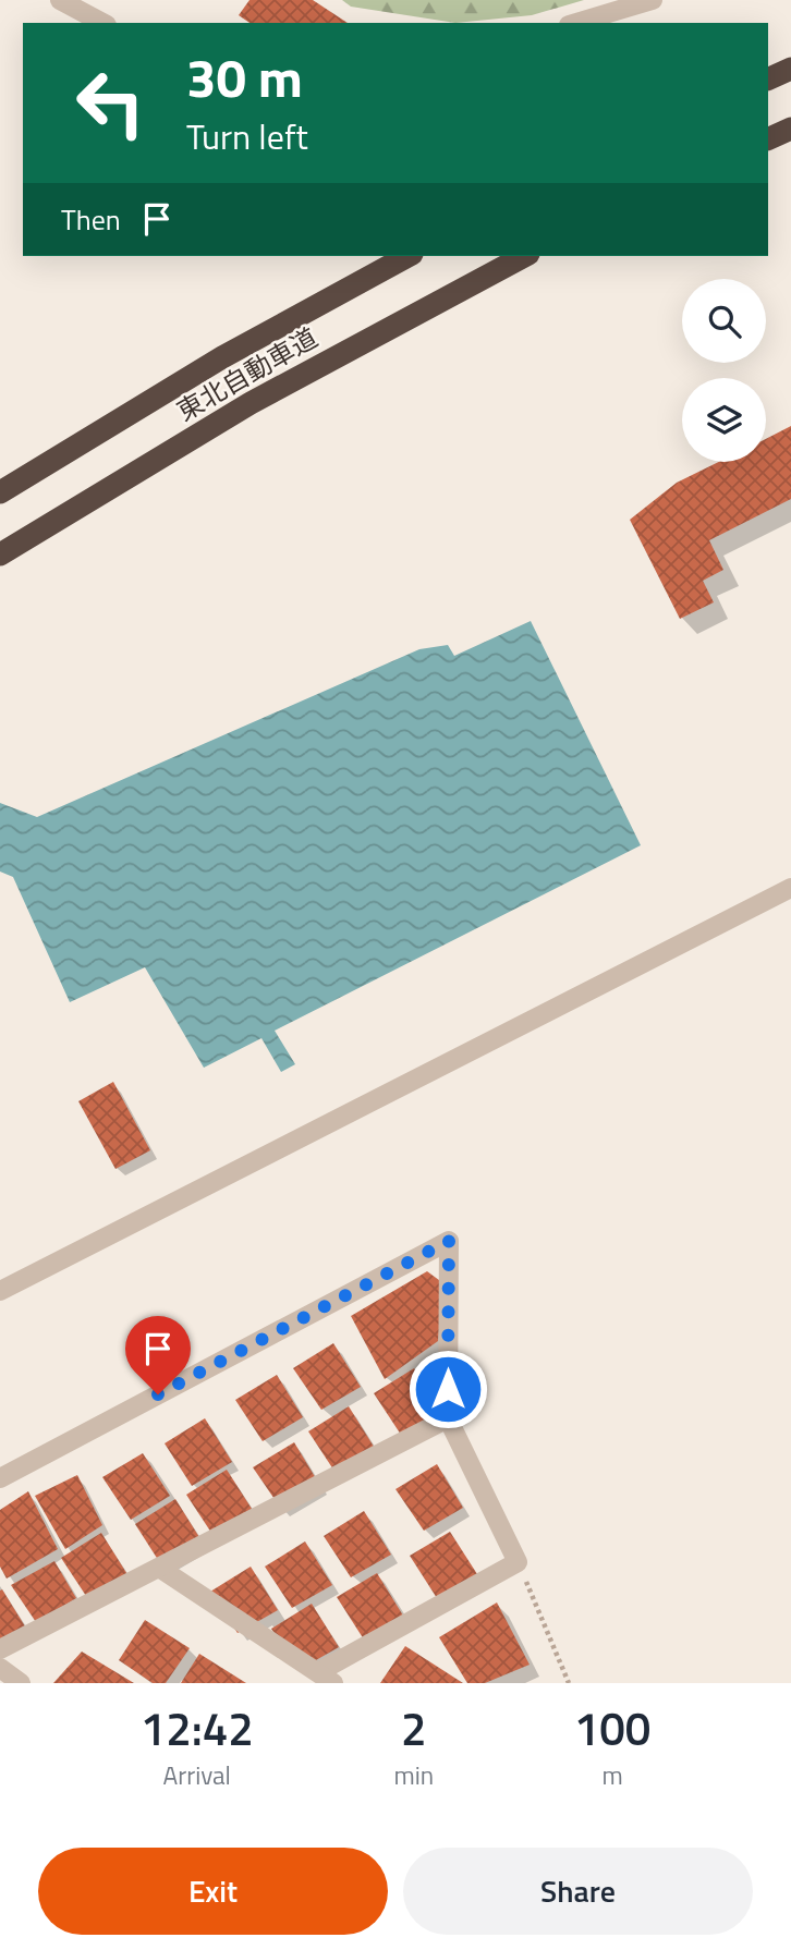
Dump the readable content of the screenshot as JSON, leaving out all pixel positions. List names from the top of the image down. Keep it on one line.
{"streets":{"highway":["東北自動車道"]},"page":{"turn":["30 m","Turn left"],"then":"Then","eta":["12:42","Arrival","2","min","100","m"],"buttons":["Exit","Share"]}}
